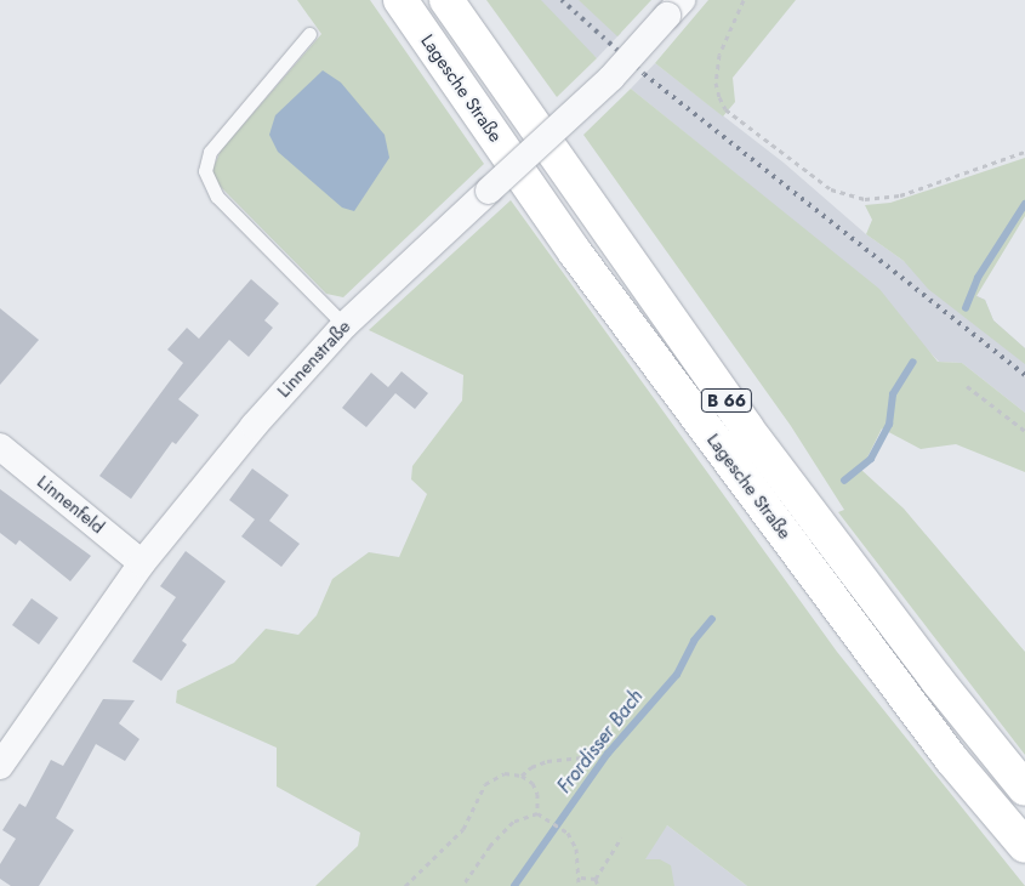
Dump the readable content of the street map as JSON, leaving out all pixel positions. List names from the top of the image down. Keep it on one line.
{"streets":{"highway":["Lagesche Straße","B 66"],"street":["Linnenstraße","Linnenfeld"]},"crossings":[["Linnenstraße","Linnenfeld"]],"water":["Frordisser Bach"]}
